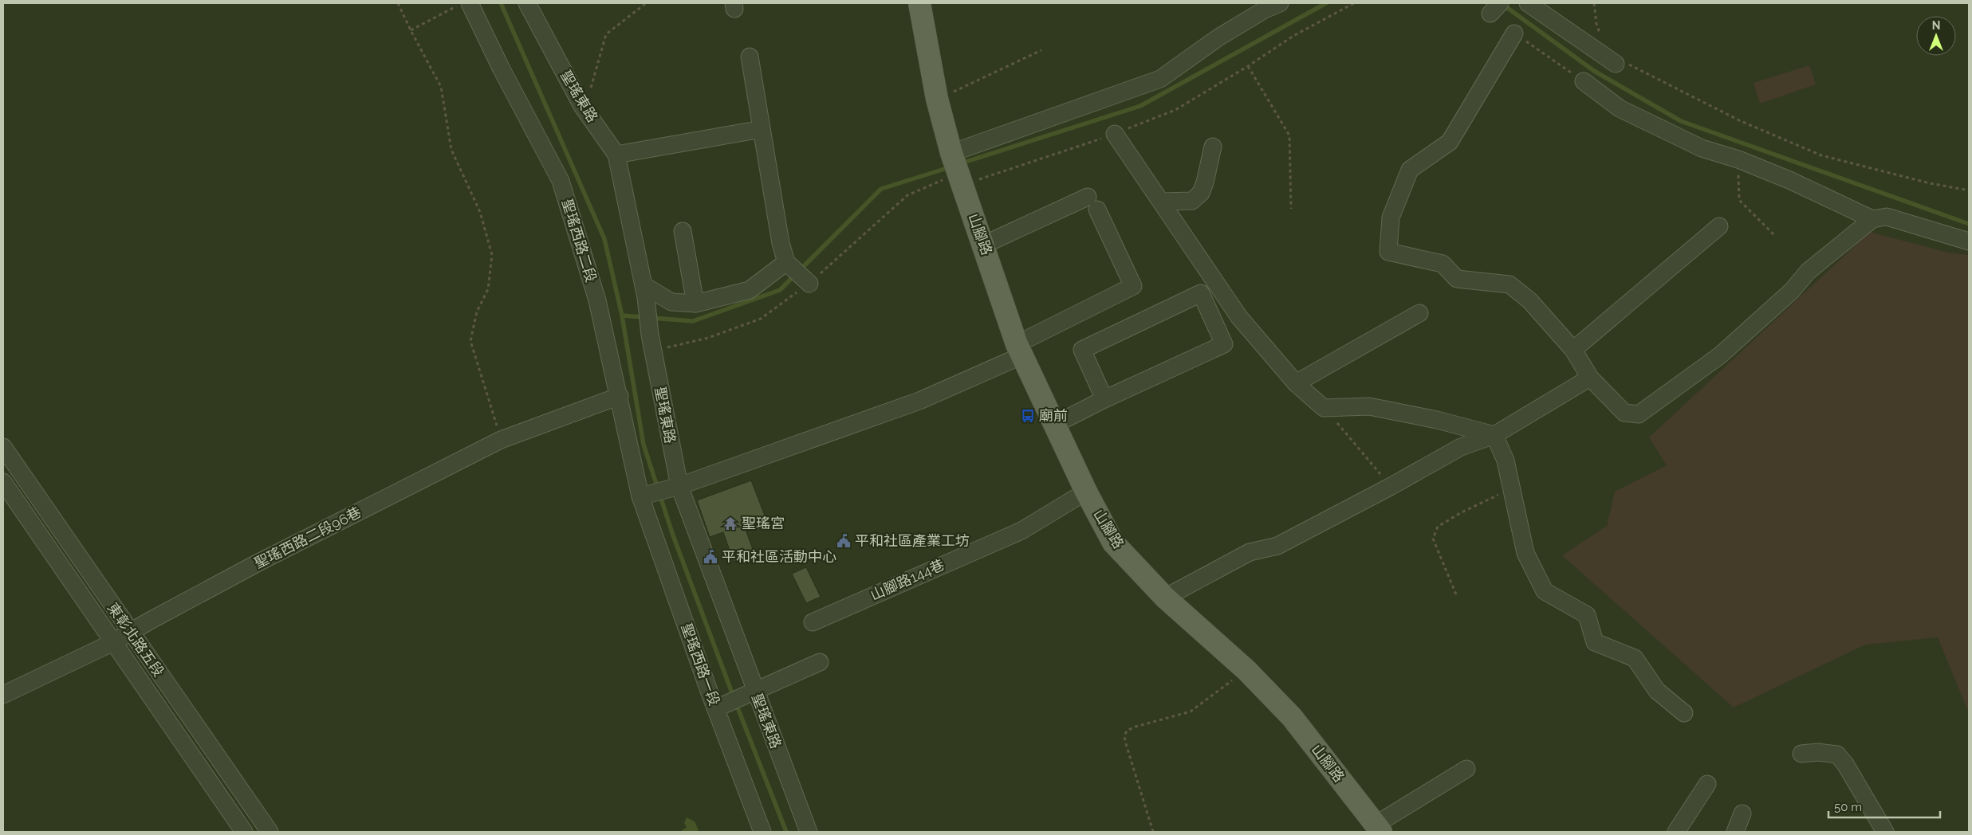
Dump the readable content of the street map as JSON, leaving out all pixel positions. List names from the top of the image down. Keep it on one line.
{"streets":{"main road":["山腳路"],"street":["聖瑤東路","聖瑤西路二段","聖瑤西路二段96巷","山腳路144巷","東彰北路五段","聖瑤西路一段"]},"crossings":[["山腳路","山腳路144巷"],["聖瑤西路二段","聖瑤西路二段96巷"],["聖瑤西路二段","聖瑤西路一段"],["聖瑤西路二段96巷","東彰北路五段"]],"places":{"bus stop":["廟前"],"temple":["聖瑤宮"],"public building":["平和社區產業工坊","平和社區活動中心"]},"scale_bar":"50 m","north":"top"}
